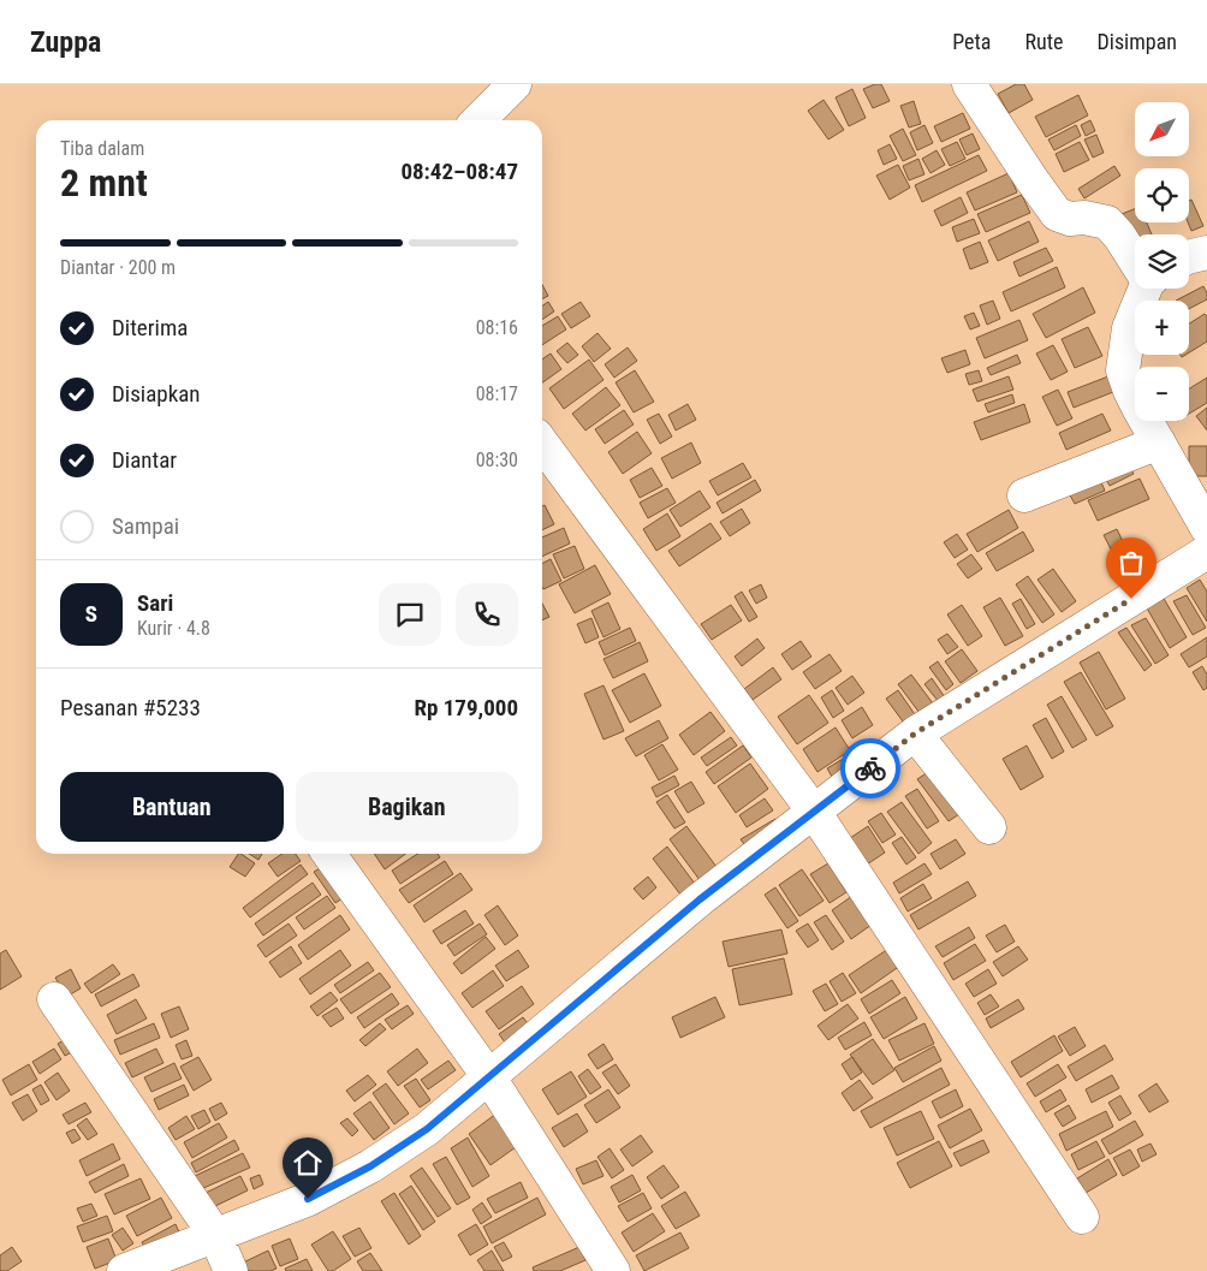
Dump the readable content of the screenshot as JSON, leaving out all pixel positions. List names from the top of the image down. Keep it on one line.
{"north":"bottom left","page":{"header":"Zuppa","nav":["Peta","Rute","Disimpan"],"map_buttons":["+","−"],"heading":["2 mnt","Tiba dalam","08:42–08:47"],"panel":["Sari","Kurir · 4.8","Pesanan #5233","Rp 179,000"],"bar":"Diantar · 200 m","list":[["Diterima","08:16"],["Disiapkan","08:17"],["Diantar","08:30"],"Sampai"],"round":"S","buttons":["Bantuan","Bagikan"]}}
